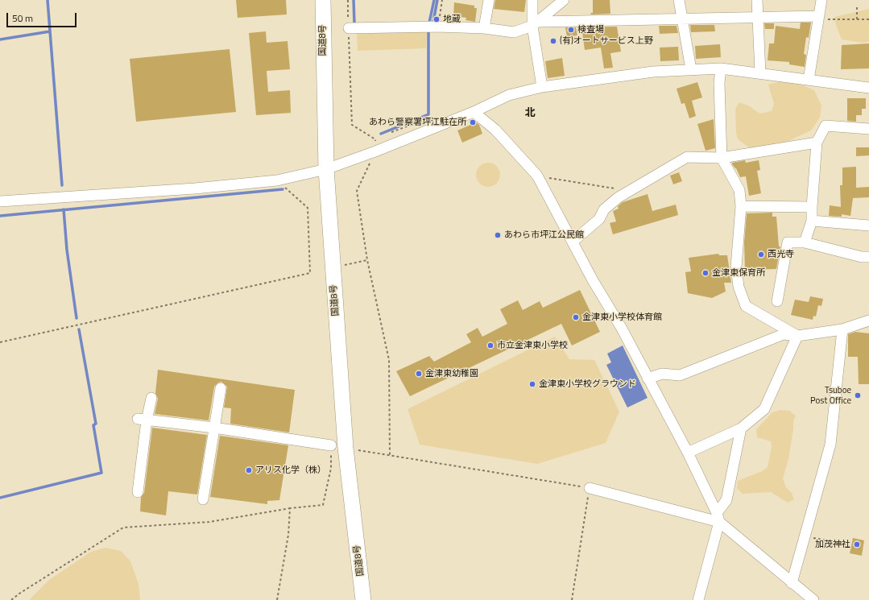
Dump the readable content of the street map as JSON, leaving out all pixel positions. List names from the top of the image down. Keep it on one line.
{"streets":{"highway":["国道8号"]},"districts":["北"],"places":["地蔵","検査場","(有)オートサービス上野","あわら警察署坪江駐在所","あわら市坪江公民館","西光寺","金津東保育所","金津東小学校体育館","市立金津東小学校","金津東幼稚園","金津東小学校グラウンド","Tsuboe Post Office","アリス化学（株）","加茂神社"],"scale_bar":"50 m"}
